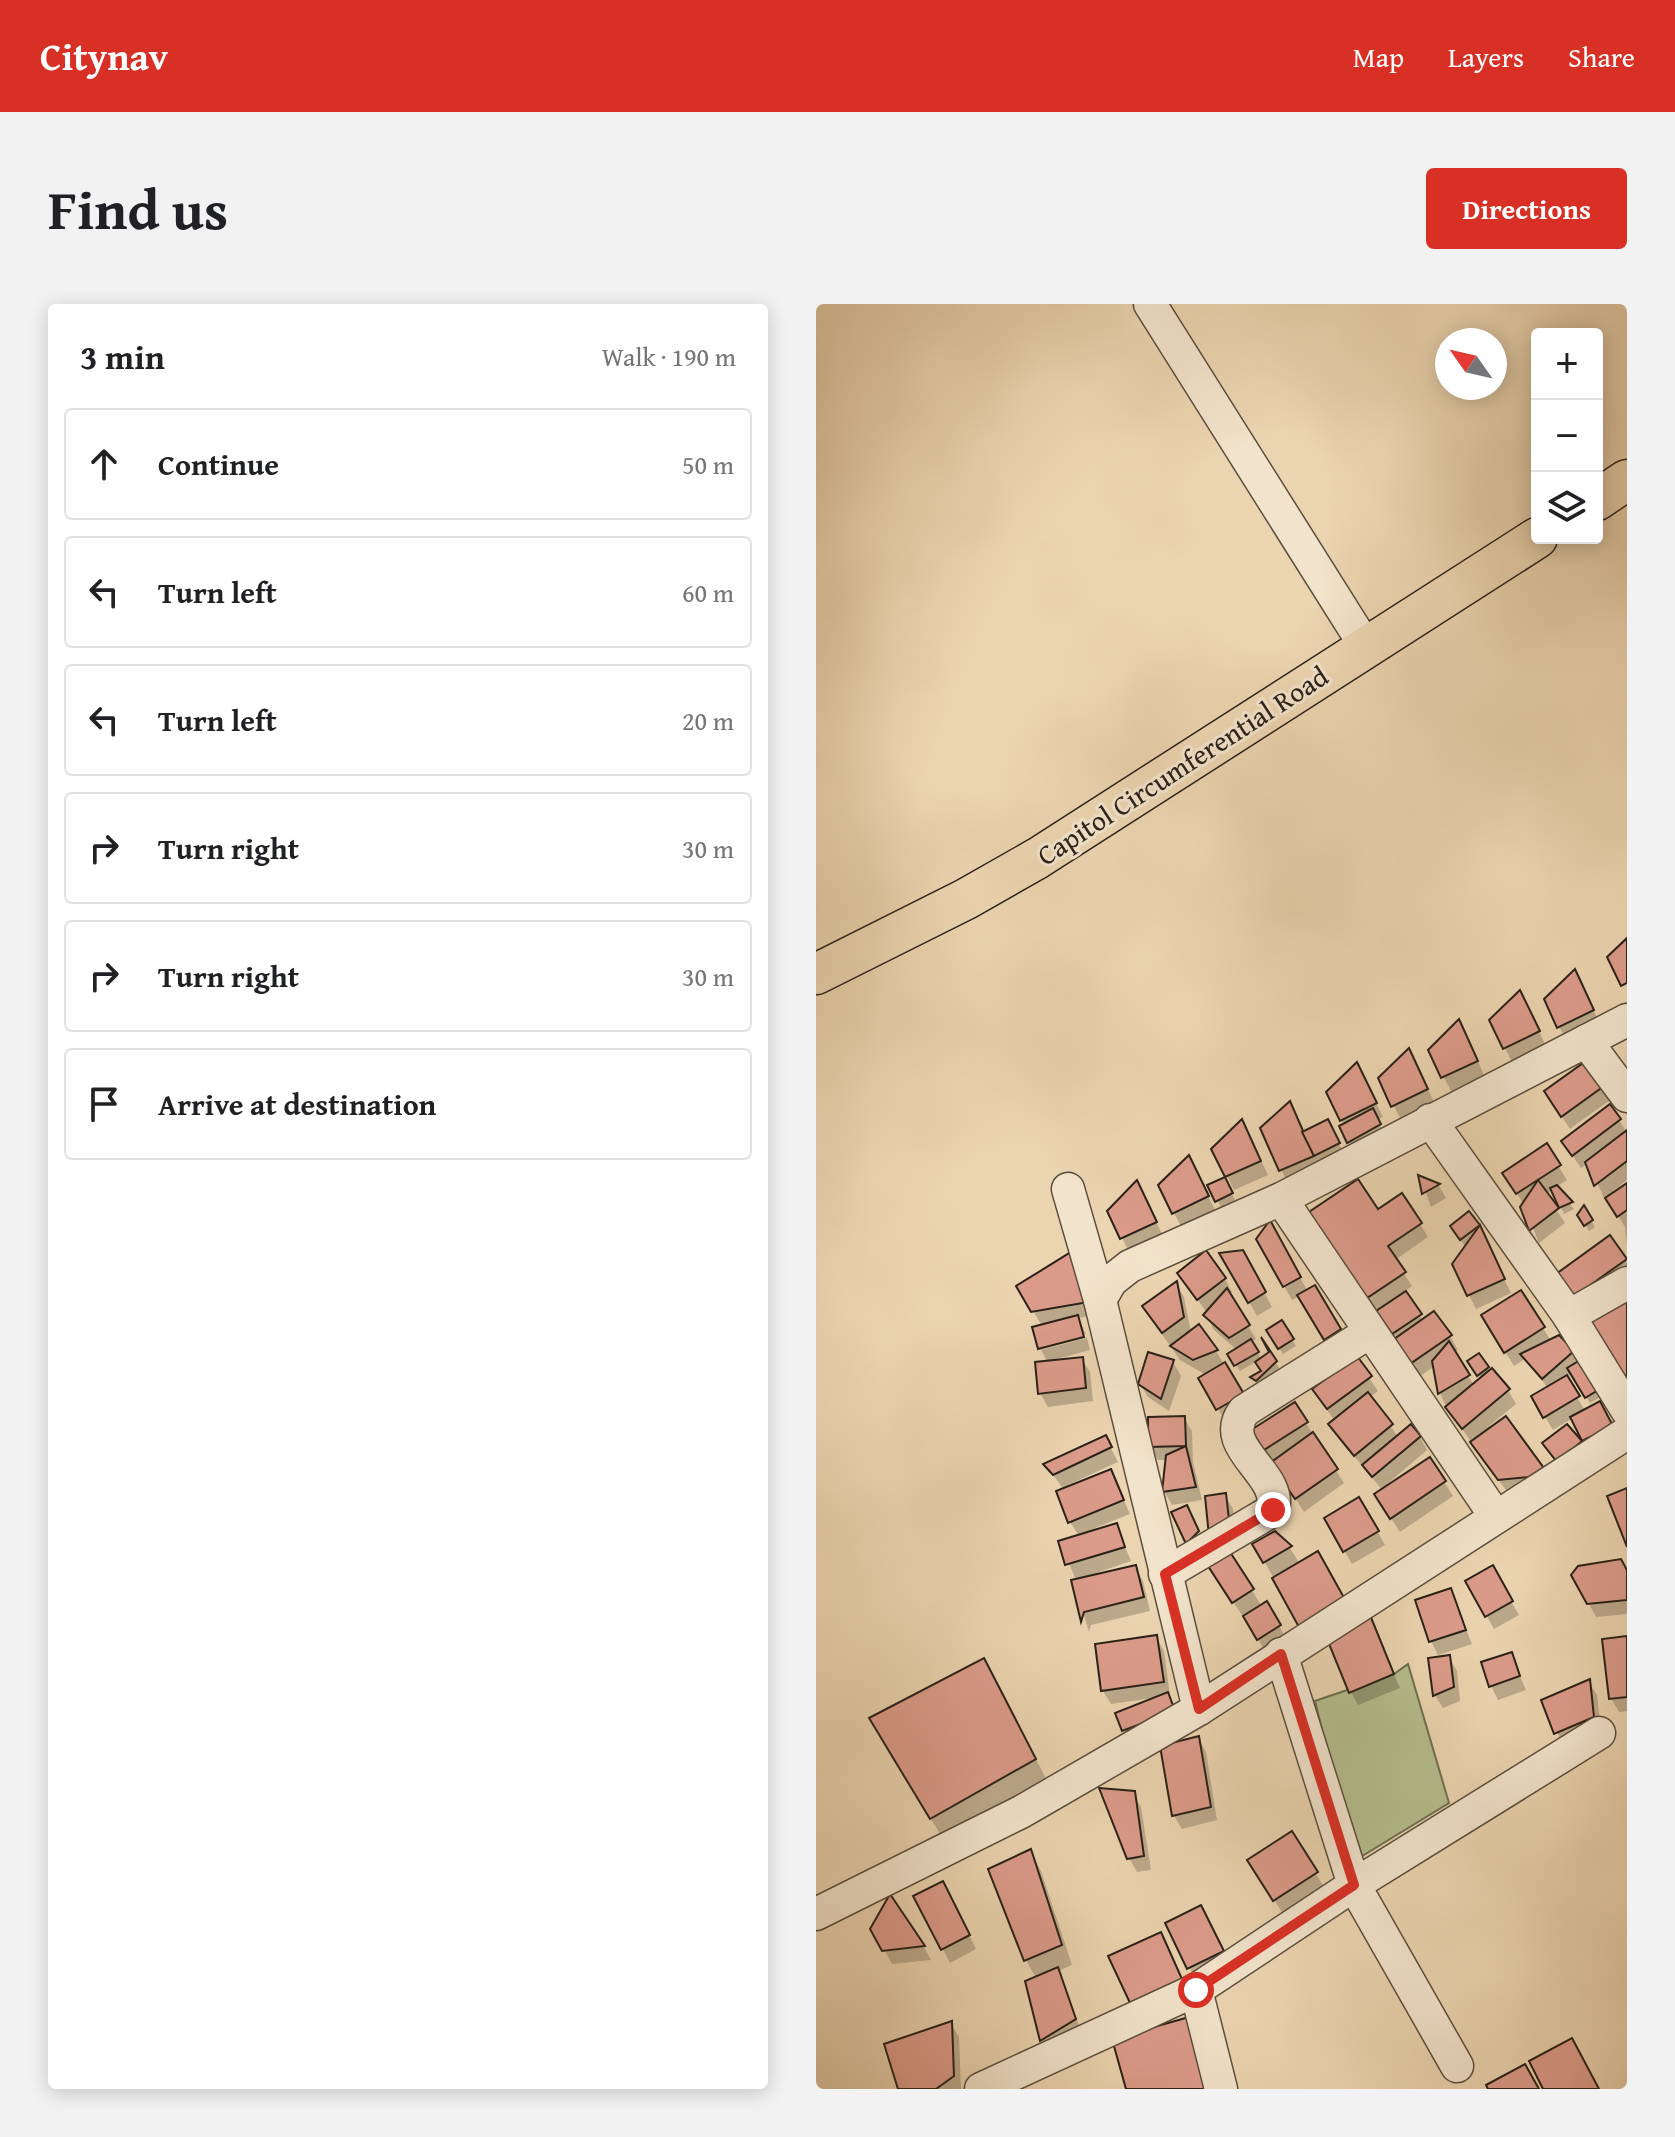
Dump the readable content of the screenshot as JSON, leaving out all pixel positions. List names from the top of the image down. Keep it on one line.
{"streets":{"main road":["Capitol Circumferential Road"]},"north":"top left","page":{"header":"Citynav","nav":["Map","Layers","Share"],"title":"Find us","buttons":"Directions","heading":["3 min","Walk · 190 m"],"map_buttons":["+","−"],"list":[["Continue","50 m"],["Turn left","60 m"],["Turn left","20 m"],["Turn right","30 m"],["Turn right","30 m"],"Arrive at destination"]}}
